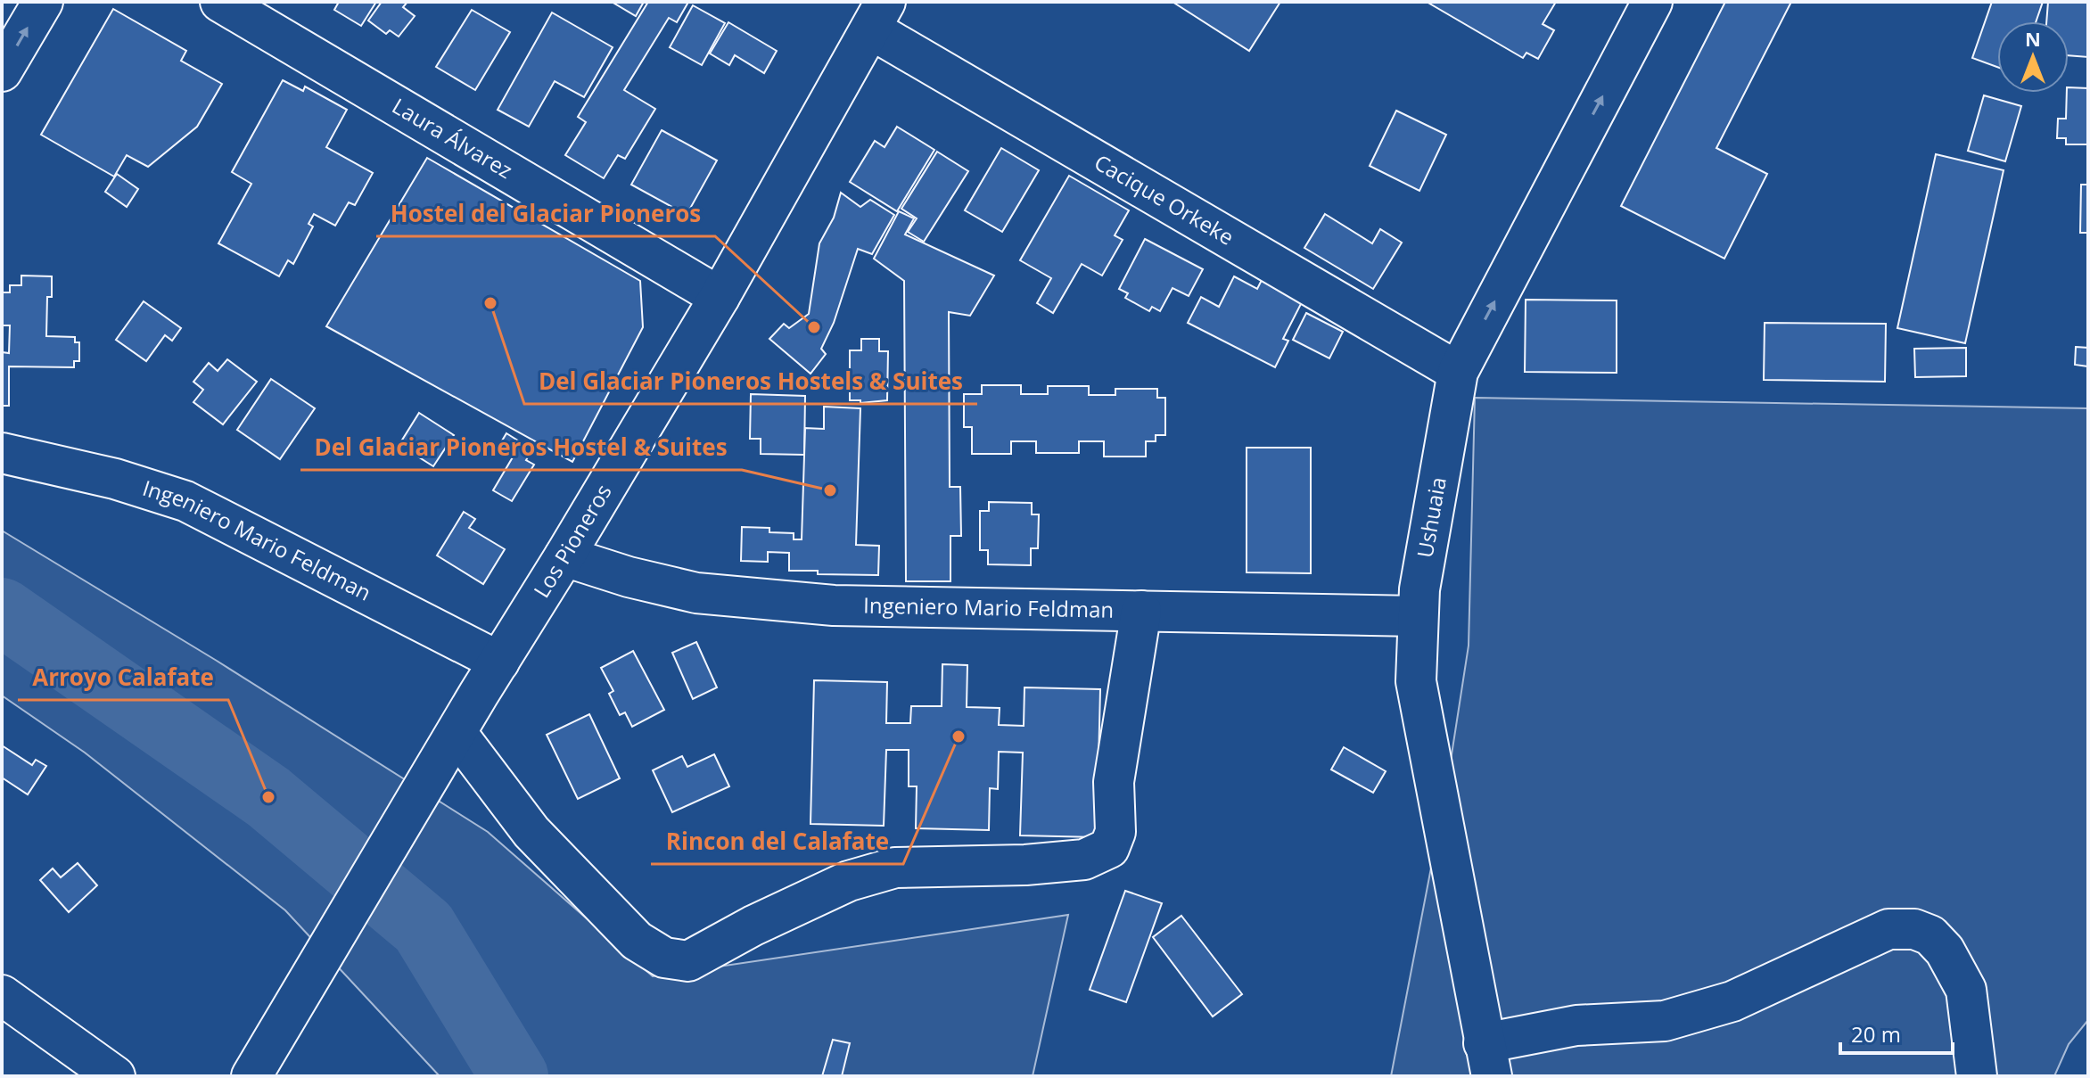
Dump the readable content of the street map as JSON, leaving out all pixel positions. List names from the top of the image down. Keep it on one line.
{"streets":{"street":["Laura Álvarez","Cacique Orkeke","Ushuaia","Los Pioneros","Ingeniero Mario Feldman"]},"crossings":[["Laura Álvarez","Los Pioneros"],["Cacique Orkeke","Ushuaia"],["Cacique Orkeke","Los Pioneros"],["Ushuaia","Ingeniero Mario Feldman"],["Los Pioneros","Ingeniero Mario Feldman"]],"one_way":["Ushuaia"],"places":["Del Glaciar Pioneros Hostels & Suites","Hostel del Glaciar Pioneros","Del Glaciar Pioneros Hostel & Suites","Rincon del Calafate","Arroyo Calafate"],"scale_bar":"20 m","north":"top"}
